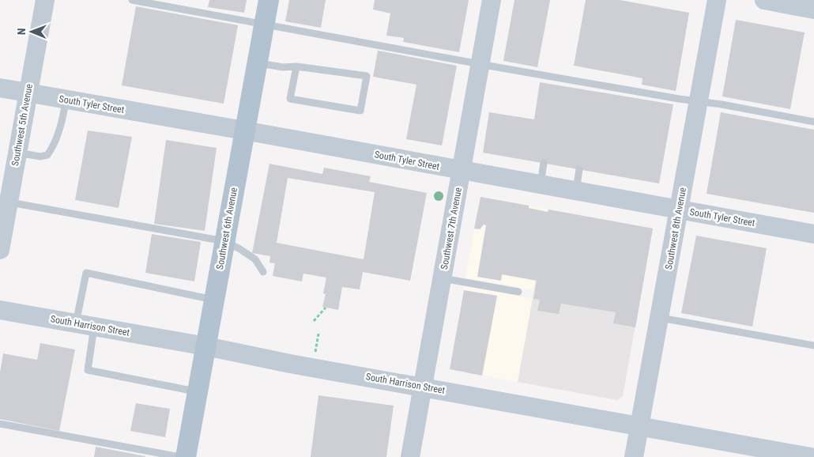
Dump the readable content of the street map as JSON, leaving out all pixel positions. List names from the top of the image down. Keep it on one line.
{"streets":{"main road":["South Tyler Street","Southwest 5th Avenue","Southwest 6th Avenue","Southwest 7th Avenue","Southwest 8th Avenue","South Harrison Street"]},"crossings":[["South Tyler Street","Southwest 5th Avenue"],["South Tyler Street","Southwest 6th Avenue"],["South Tyler Street","Southwest 7th Avenue"],["South Tyler Street","Southwest 8th Avenue"],["Southwest 6th Avenue","South Harrison Street"],["Southwest 7th Avenue","South Harrison Street"],["Southwest 8th Avenue","South Harrison Street"]],"north":"left"}
